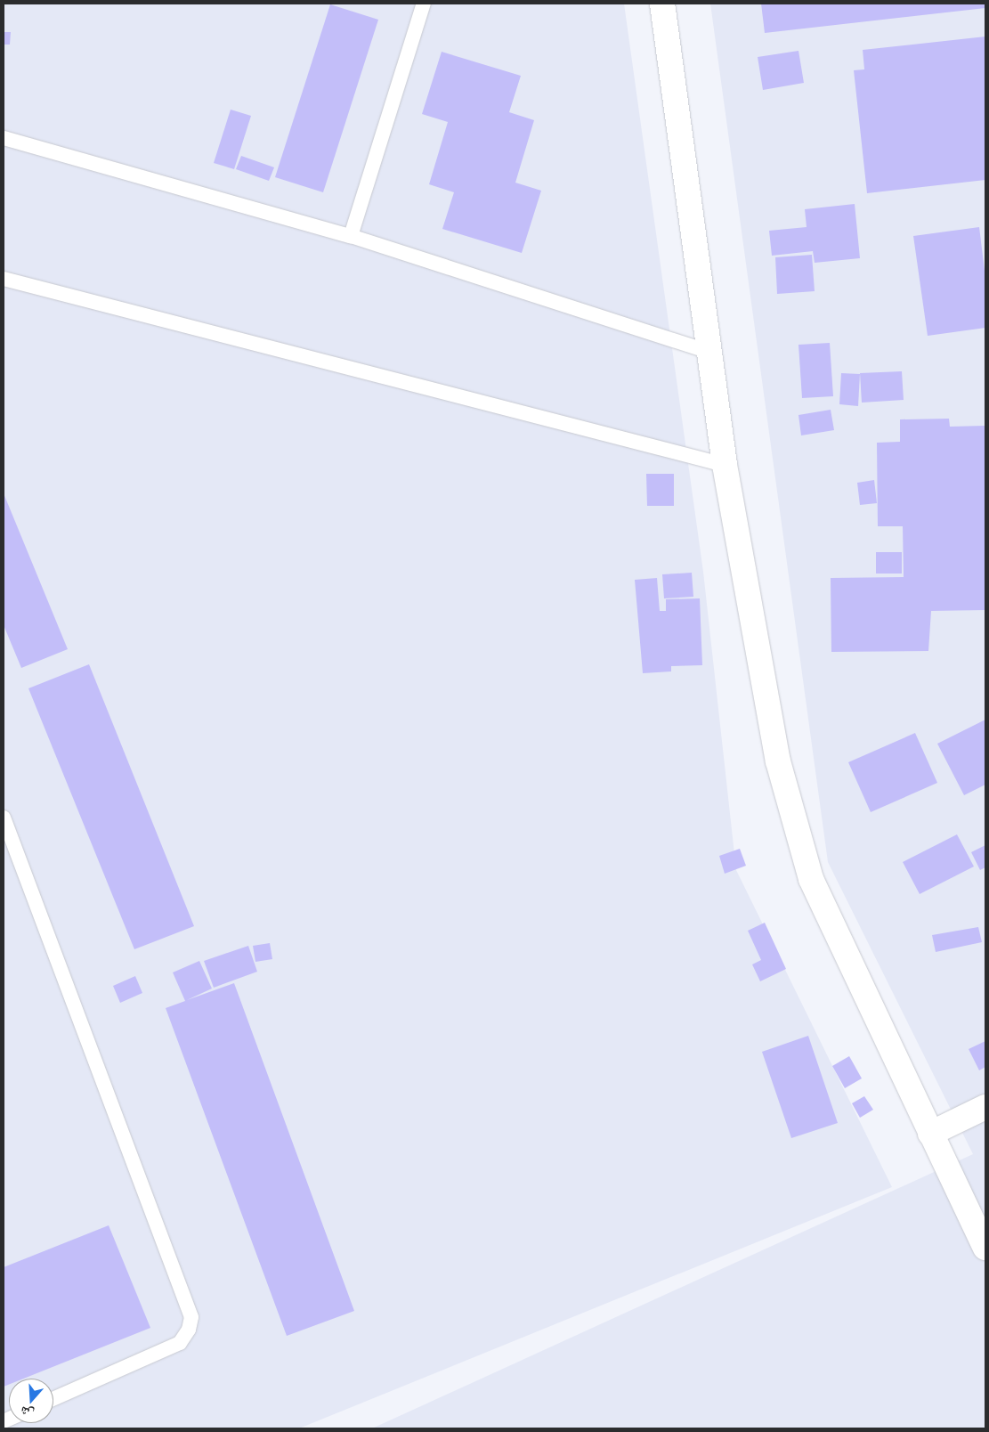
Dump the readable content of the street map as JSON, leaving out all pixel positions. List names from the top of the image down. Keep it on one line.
{"north":"bottom"}
